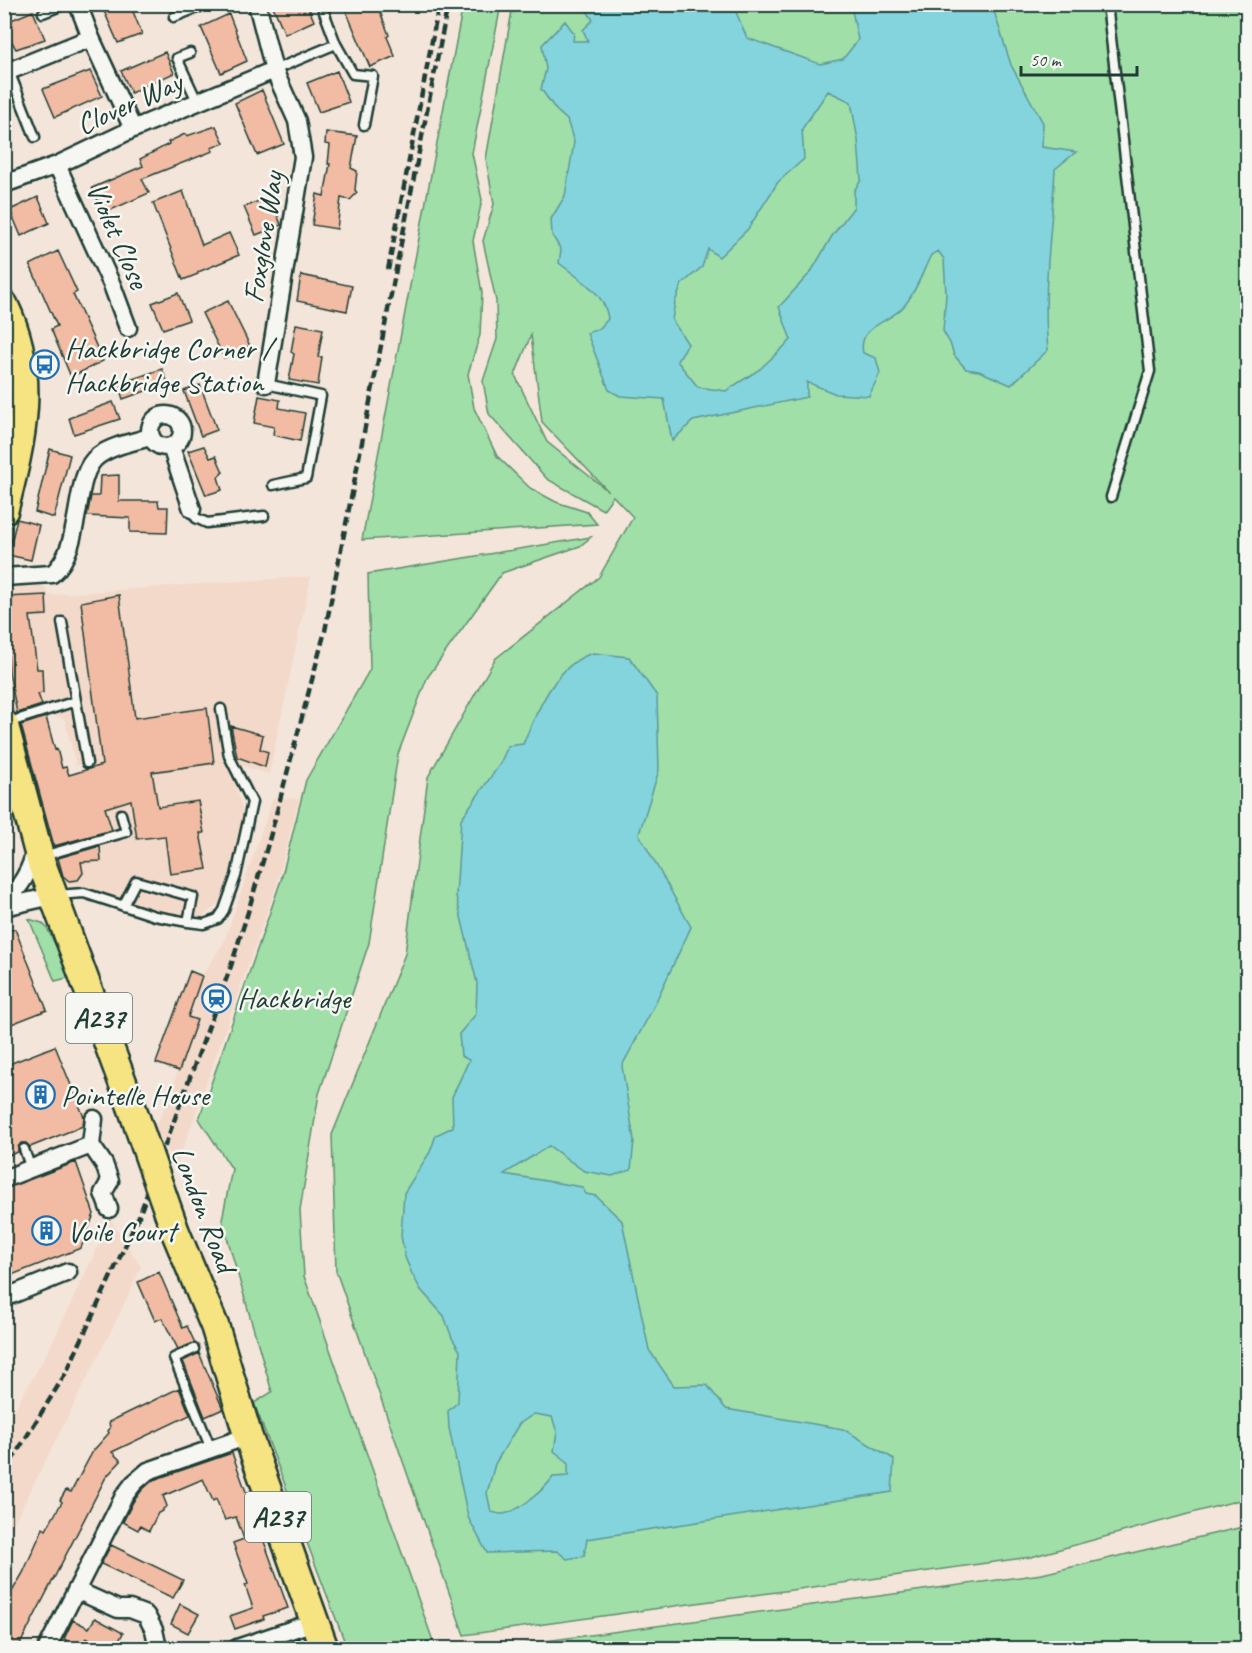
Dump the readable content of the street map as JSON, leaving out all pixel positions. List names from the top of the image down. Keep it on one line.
{"streets":{"main road":["A237","London Road"],"street":["Clover Way","Violet Close","Foxglove Way"]},"crossings":[["Clover Way","Violet Close"],["Clover Way","Foxglove Way"]],"places":{"bus stop":["Hackbridge Corner / Hackbridge Station"],"station":["Hackbridge"],"building":["Pointelle House","Voile Court"]},"scale_bar":"50 m"}
